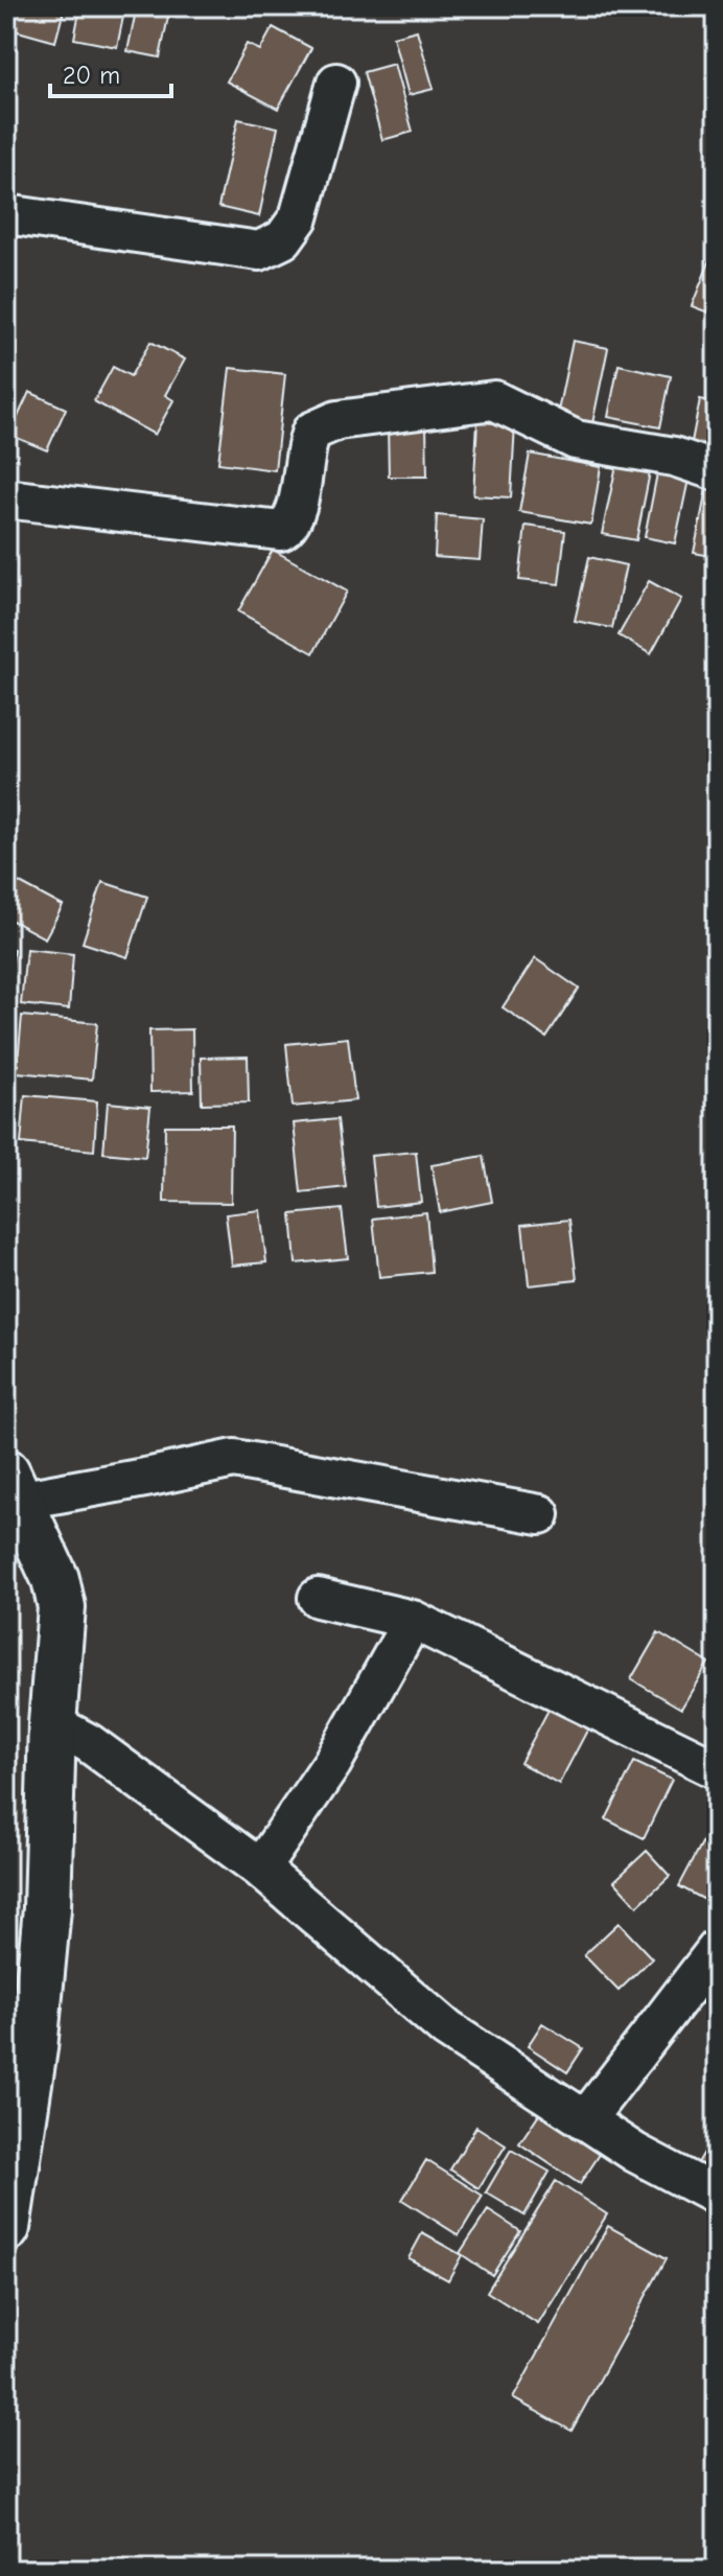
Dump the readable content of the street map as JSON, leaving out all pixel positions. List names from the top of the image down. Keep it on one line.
{"scale_bar":"20 m"}
